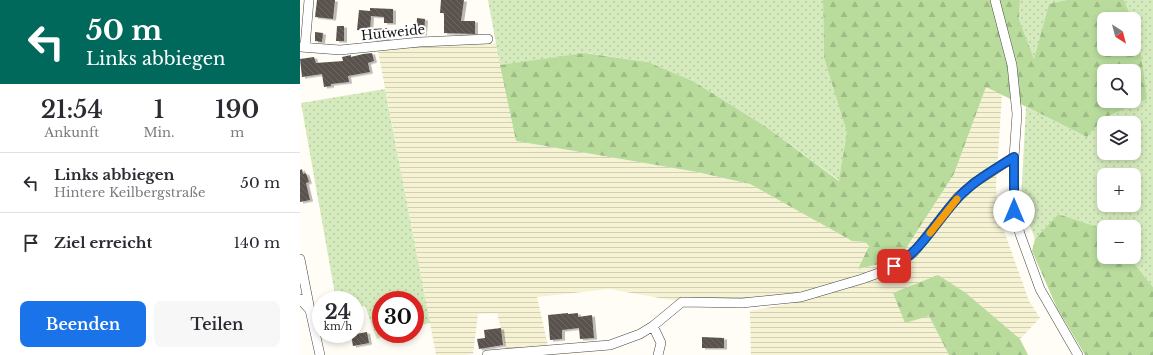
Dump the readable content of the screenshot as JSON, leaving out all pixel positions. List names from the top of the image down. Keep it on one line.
{"streets":{"street":["Hutweide"]},"north":"bottom right","page":{"turn":["50 m","Links abbiegen"],"map_buttons":["+","−"],"eta":["21:54","Ankunft","1","Min.","190","m"],"list":[{"name":"Links abbiegen","note":"Hintere Keilbergstraße","value":"50 m"},{"name":"Ziel erreicht","value":"140 m"}],"speed":"24 km/h","limit":"30","buttons":["Beenden","Teilen"]}}
